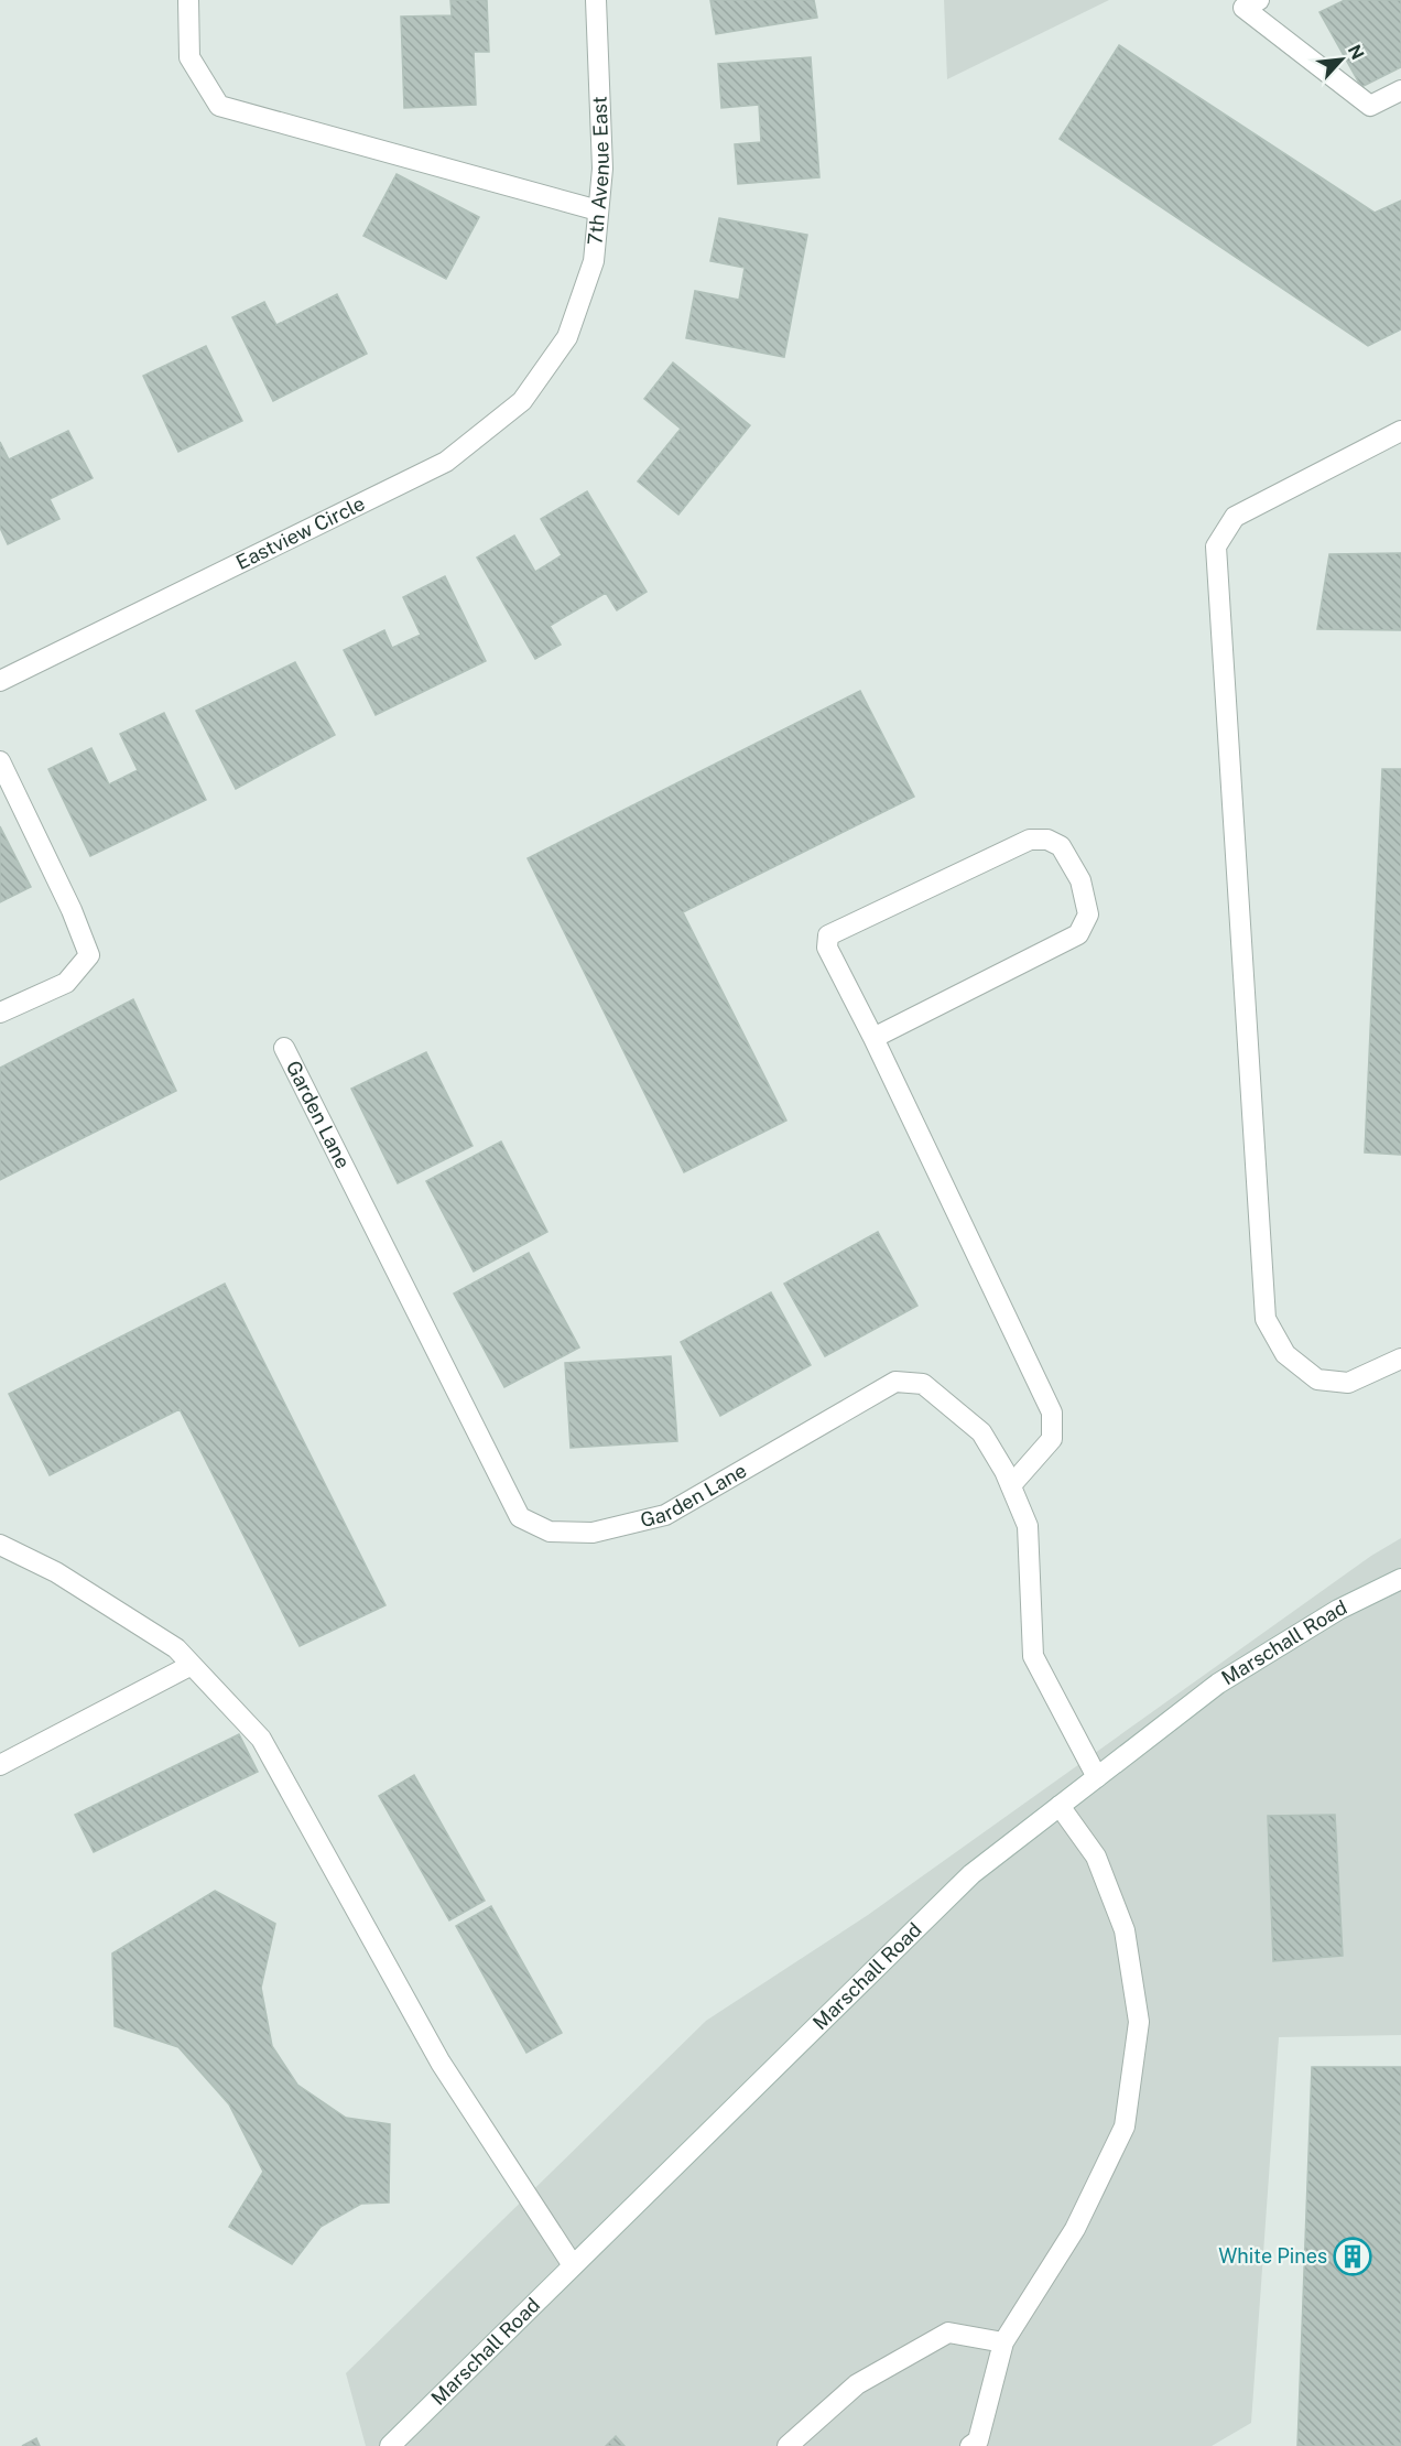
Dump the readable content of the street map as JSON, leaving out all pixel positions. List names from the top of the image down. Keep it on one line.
{"streets":{"street":["7th Avenue East","Eastview Circle","Garden Lane","Marschall Road"]},"crossings":[["7th Avenue East","Eastview Circle"],["Garden Lane","Marschall Road"]],"places":{"building":["White Pines"]},"north":"top right"}
